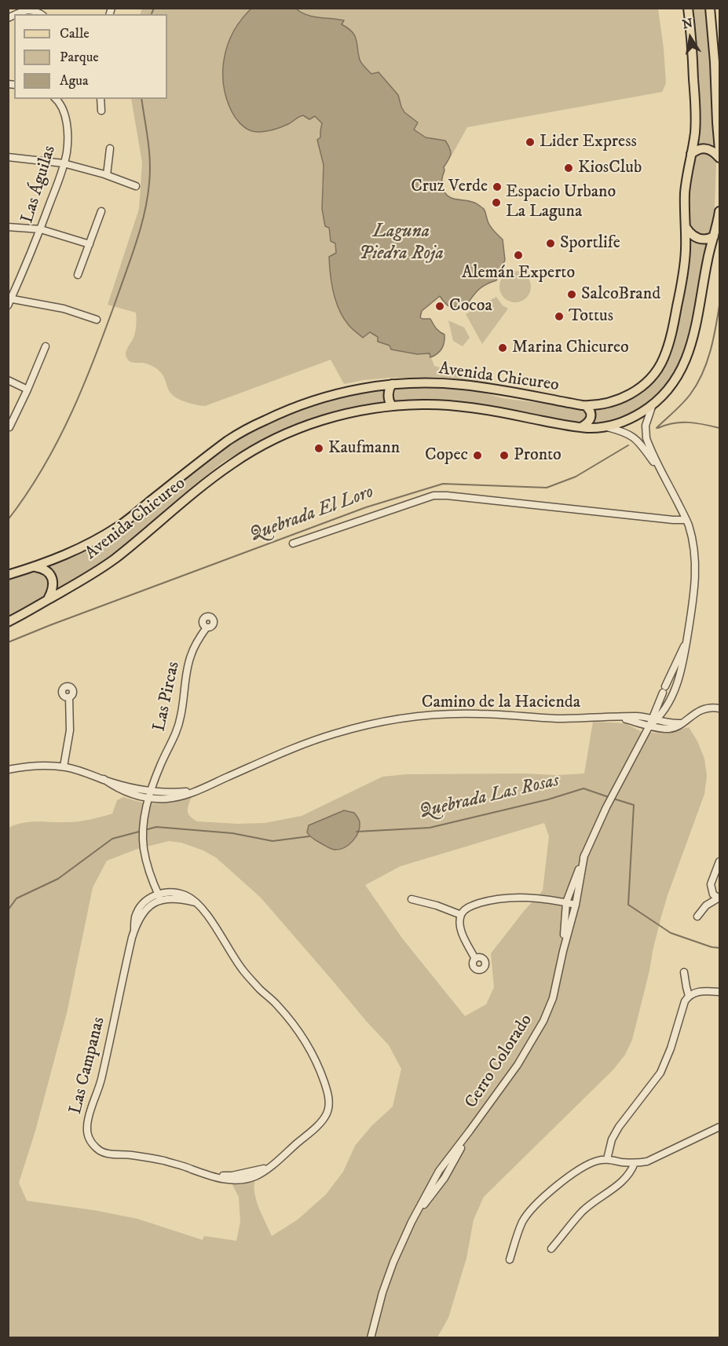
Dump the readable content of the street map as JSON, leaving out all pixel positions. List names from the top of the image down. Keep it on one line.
{"streets":{"main road":["Avenida Chicureo"],"street":["Las Águilas","Las Pircas","Camino de la Hacienda","Cerro Colorado","Las Campanas"]},"crossings":[["Avenida Chicureo","Cerro Colorado"],["Las Pircas","Camino de la Hacienda"],["Camino de la Hacienda","Cerro Colorado"]],"water":["Laguna Piedra Roja","Quebrada El Loro","Quebrada Las Rosas"],"places":["Lider Express","KiosClub","Cruz Verde","Espacio Urbano La Laguna","Sportlife","Alemán Experto","SalcoBrand","Cocoa","Tottus","Marina Chicureo","Kaufmann","Copec","Pronto"],"legend":["Calle","Parque","Agua"],"north":"top"}
